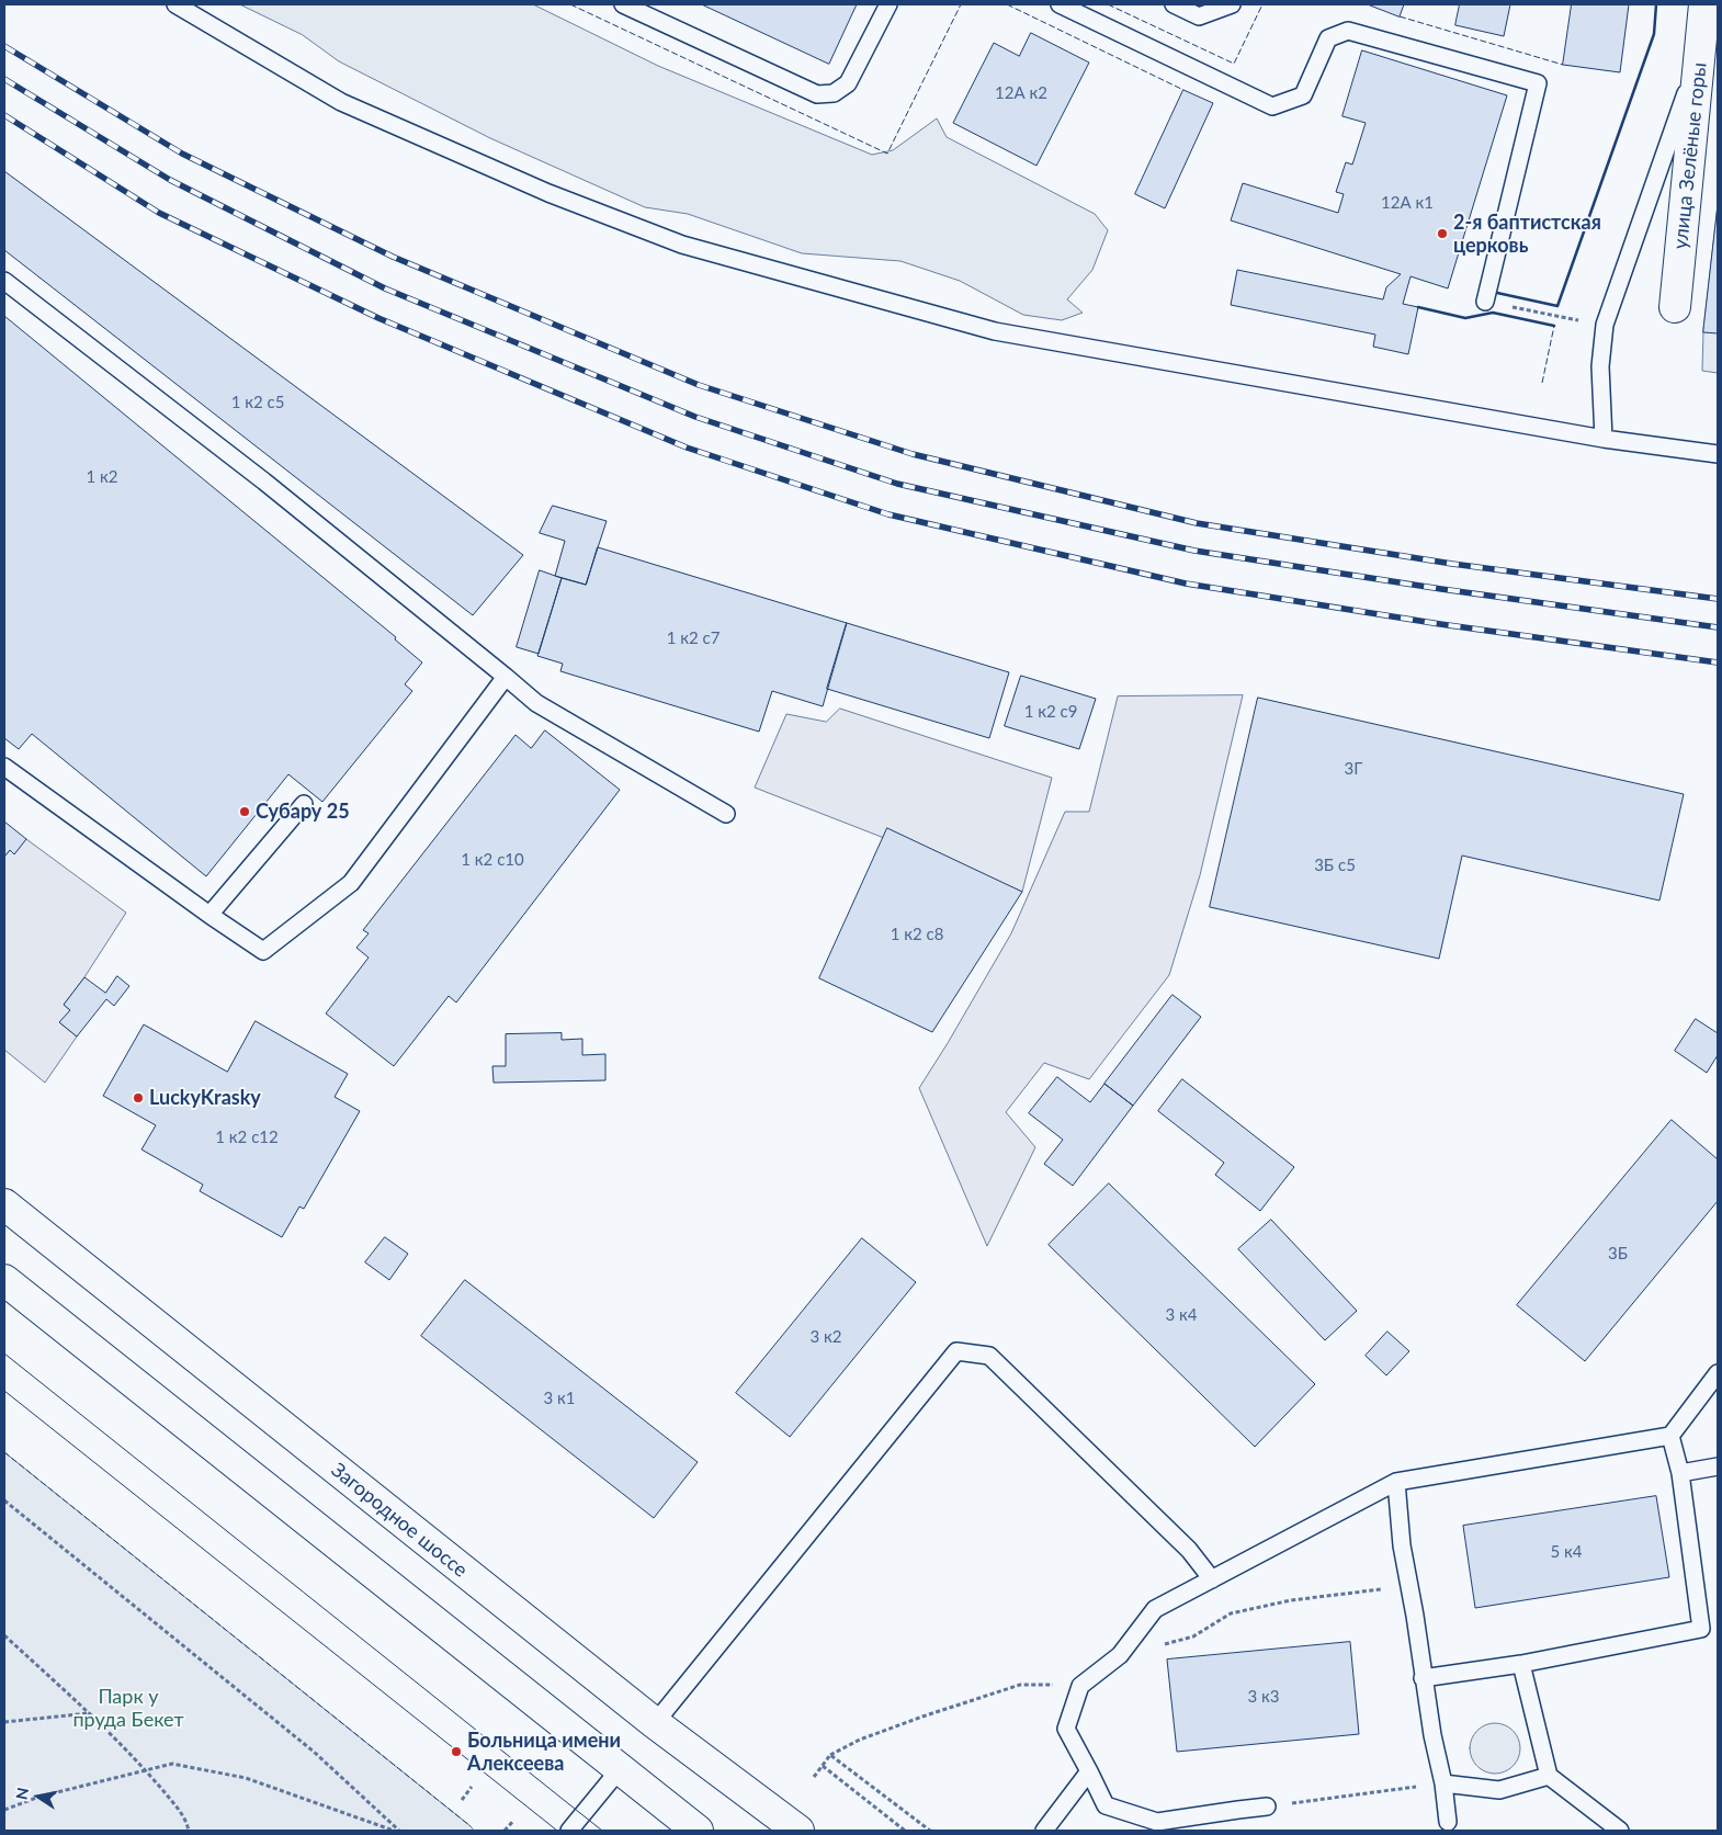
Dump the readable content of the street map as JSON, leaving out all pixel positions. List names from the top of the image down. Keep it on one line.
{"streets":{"main road":["улица Зелёные горы","Загородное шоссе"]},"parks":["Парк у пруда Бекет"],"places":["2-я баптистская церковь","Субару 25","LuckyKrasky","Больница имени Алексеева"],"house_numbers":["12А к2","12А к1","1 к2 с5","1 к2","1 к2 с7","1 к2 с9","3Г","1 к2 с10","3Б с5","1 к2 с8","1 к2 с12","3Б","3 к4","3 к2","3 к1","5 к4","3 к3"],"north":"left"}
